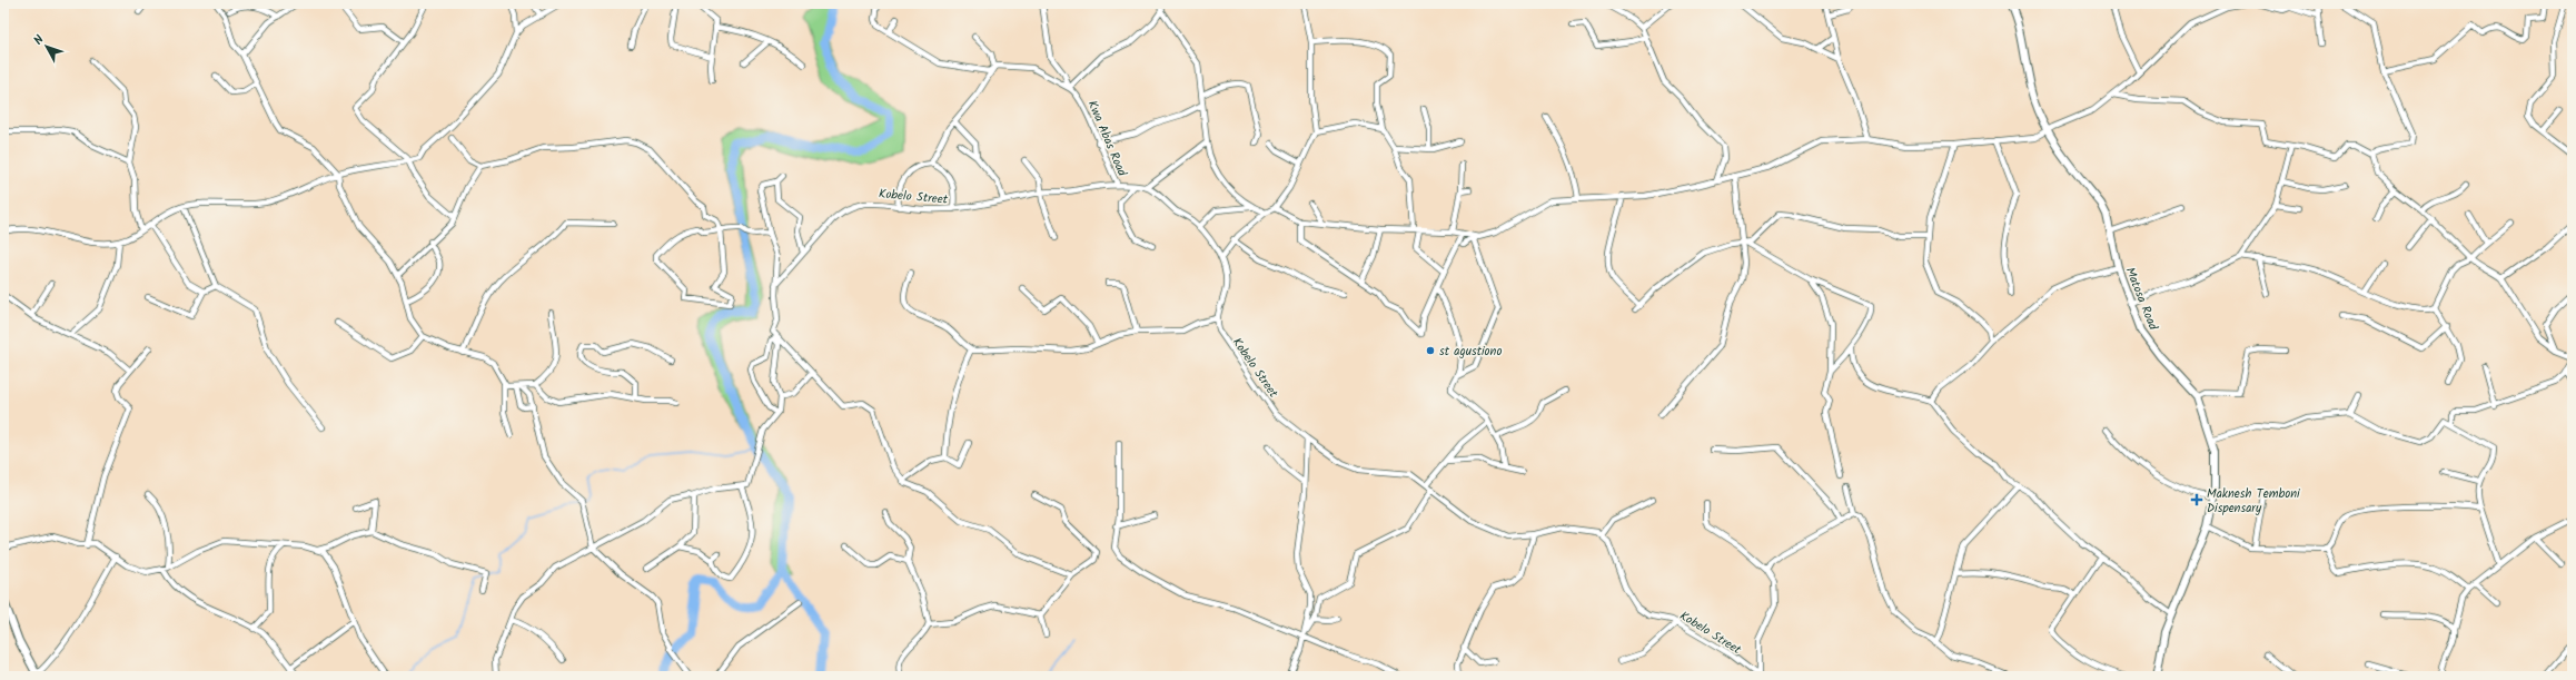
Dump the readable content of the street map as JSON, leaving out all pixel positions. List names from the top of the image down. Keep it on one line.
{"streets":{"street":["Kwa Abas Road","Kobelo Street","Matosa Road"]},"crossings":[["Kwa Abas Road","Kobelo Street"]],"places":{"other":["st agustiono"],"health":["Maknesh Temboni Dispensary"]},"north":"top left"}
